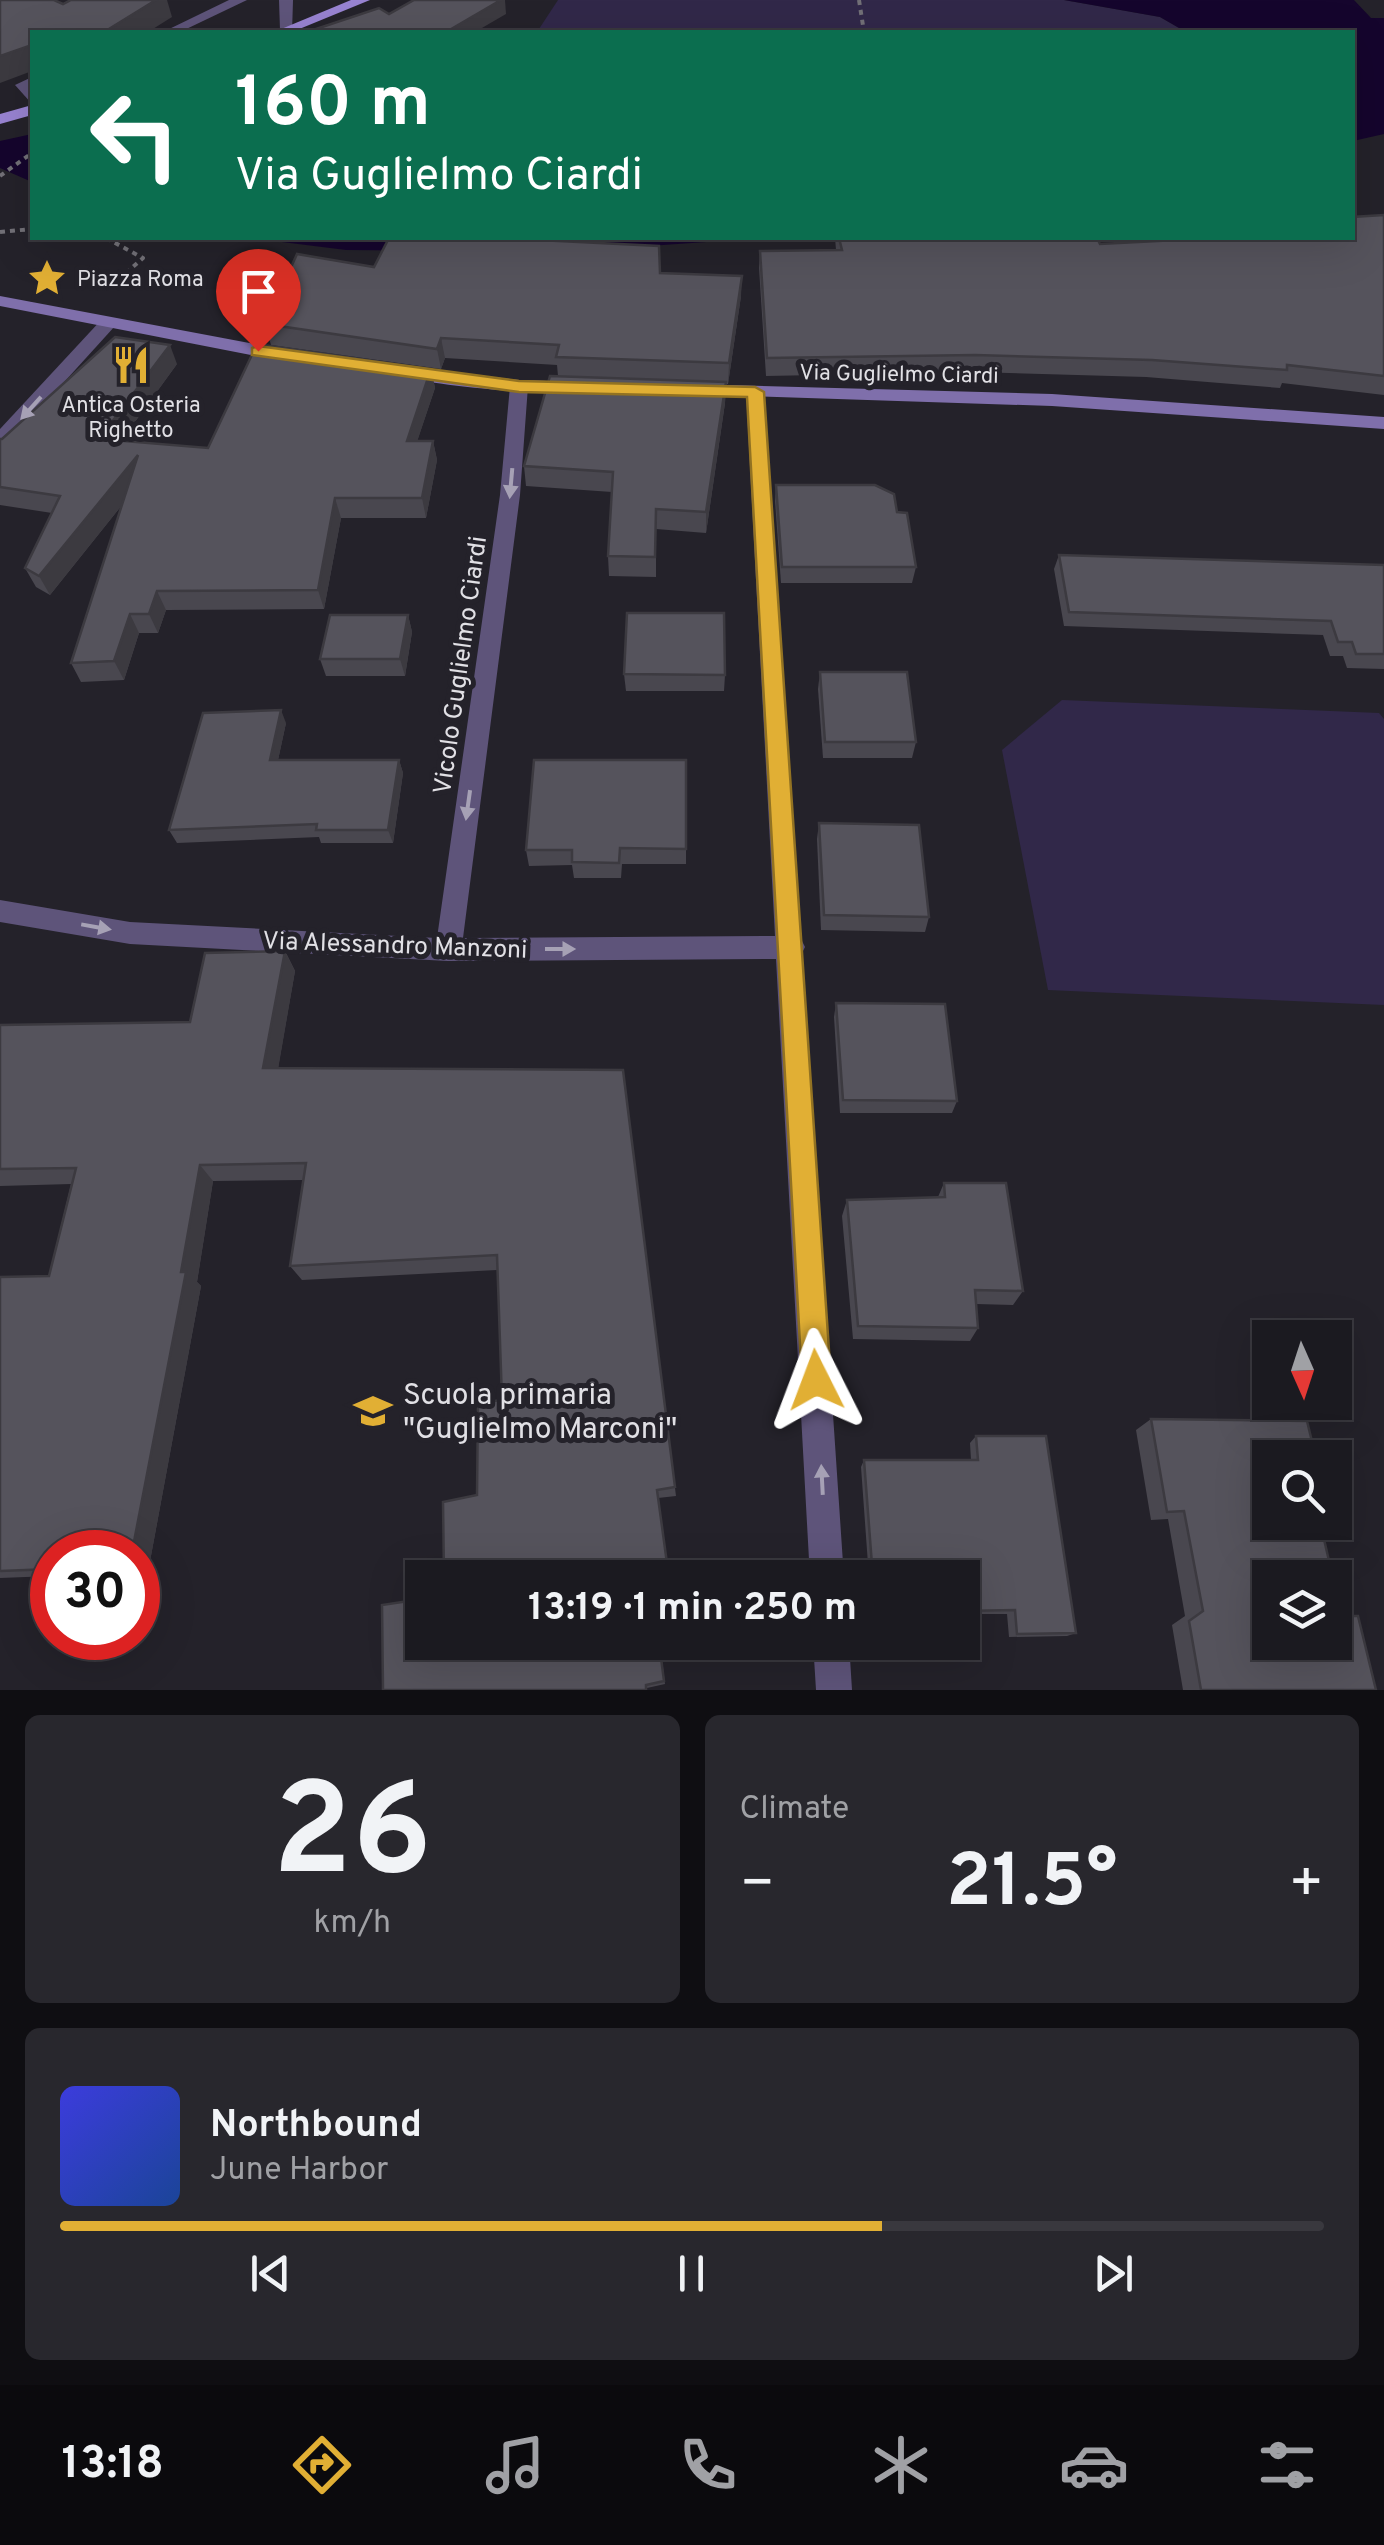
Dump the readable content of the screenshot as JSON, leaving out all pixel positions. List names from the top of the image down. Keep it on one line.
{"streets":{"main road":["Via Guglielmo Ciardi"],"street":["Vicolo Guglielmo Ciardi","Via Alessandro Manzoni"]},"crossings":[["Vicolo Guglielmo Ciardi","Via Alessandro Manzoni"]],"one_way":["Vicolo Guglielmo Ciardi","Via Alessandro Manzoni"],"places":{"place":["Piazza Roma"],"restaurant":["Antica Osteria Righetto"],"school or university":["Scuola primaria \"Guglielmo Marconi\""]},"north":"bottom","page":{"turn":["160 m","Via Guglielmo Ciardi"],"limit":"30","trip":"13:19 · 1 min · 250 m","tile":[["26","km/h"],"Climate"],"heat":["−","21.5°","+"],"song":["Northbound","June Harbor"],"tabs":"13:18"}}
